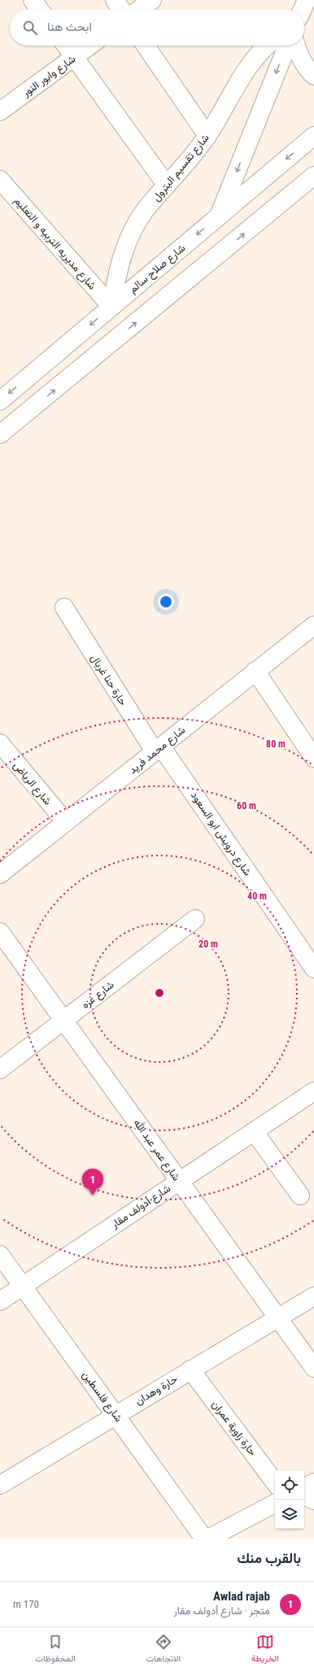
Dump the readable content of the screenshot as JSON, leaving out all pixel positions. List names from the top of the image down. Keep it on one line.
{"streets":{"street":["شارع وابور النور","شارع تقسيم البترول","شارع مديريه التربيه و التعليم","شارع صلاح سالم","حارة حنا غربال","شارع محمد فريد","شارع الرياض","شارع درويش ابو السعود","شارع غزه","شارع عمر عبد الله","شارع أدولف مقار","حارة وهدان","شارع فلسطين","حارة زاوية عمران"]},"crossings":[["شارع تقسيم البترول","شارع مديريه التربيه و التعليم"],["شارع تقسيم البترول","شارع صلاح سالم"],["شارع مديريه التربيه و التعليم","شارع صلاح سالم"],["حارة حنا غربال","شارع محمد فريد"],["حارة حنا غربال","شارع درويش ابو السعود"],["شارع محمد فريد","شارع الرياض"],["شارع محمد فريد","شارع درويش ابو السعود"],["شارع غزه","شارع عمر عبد الله"],["شارع عمر عبد الله","شارع أدولف مقار"],["شارع عمر عبد الله","حارة وهدان"],["شارع أدولف مقار","شارع فلسطين"],["حارة وهدان","شارع فلسطين"],["حارة وهدان","حارة زاوية عمران"]],"page":{"search":"ابحث هنا","pins":"1","heading":"بالقرب منك","list":[{"mark":"1","name":"Awlad rajab","note":"متجر · شارع أدولف مقار","value":"170 m"}],"nav":["الخريطة","الاتجاهات","المحفوظات"]},"rings":["80 m","60 m","40 m","20 m"]}
